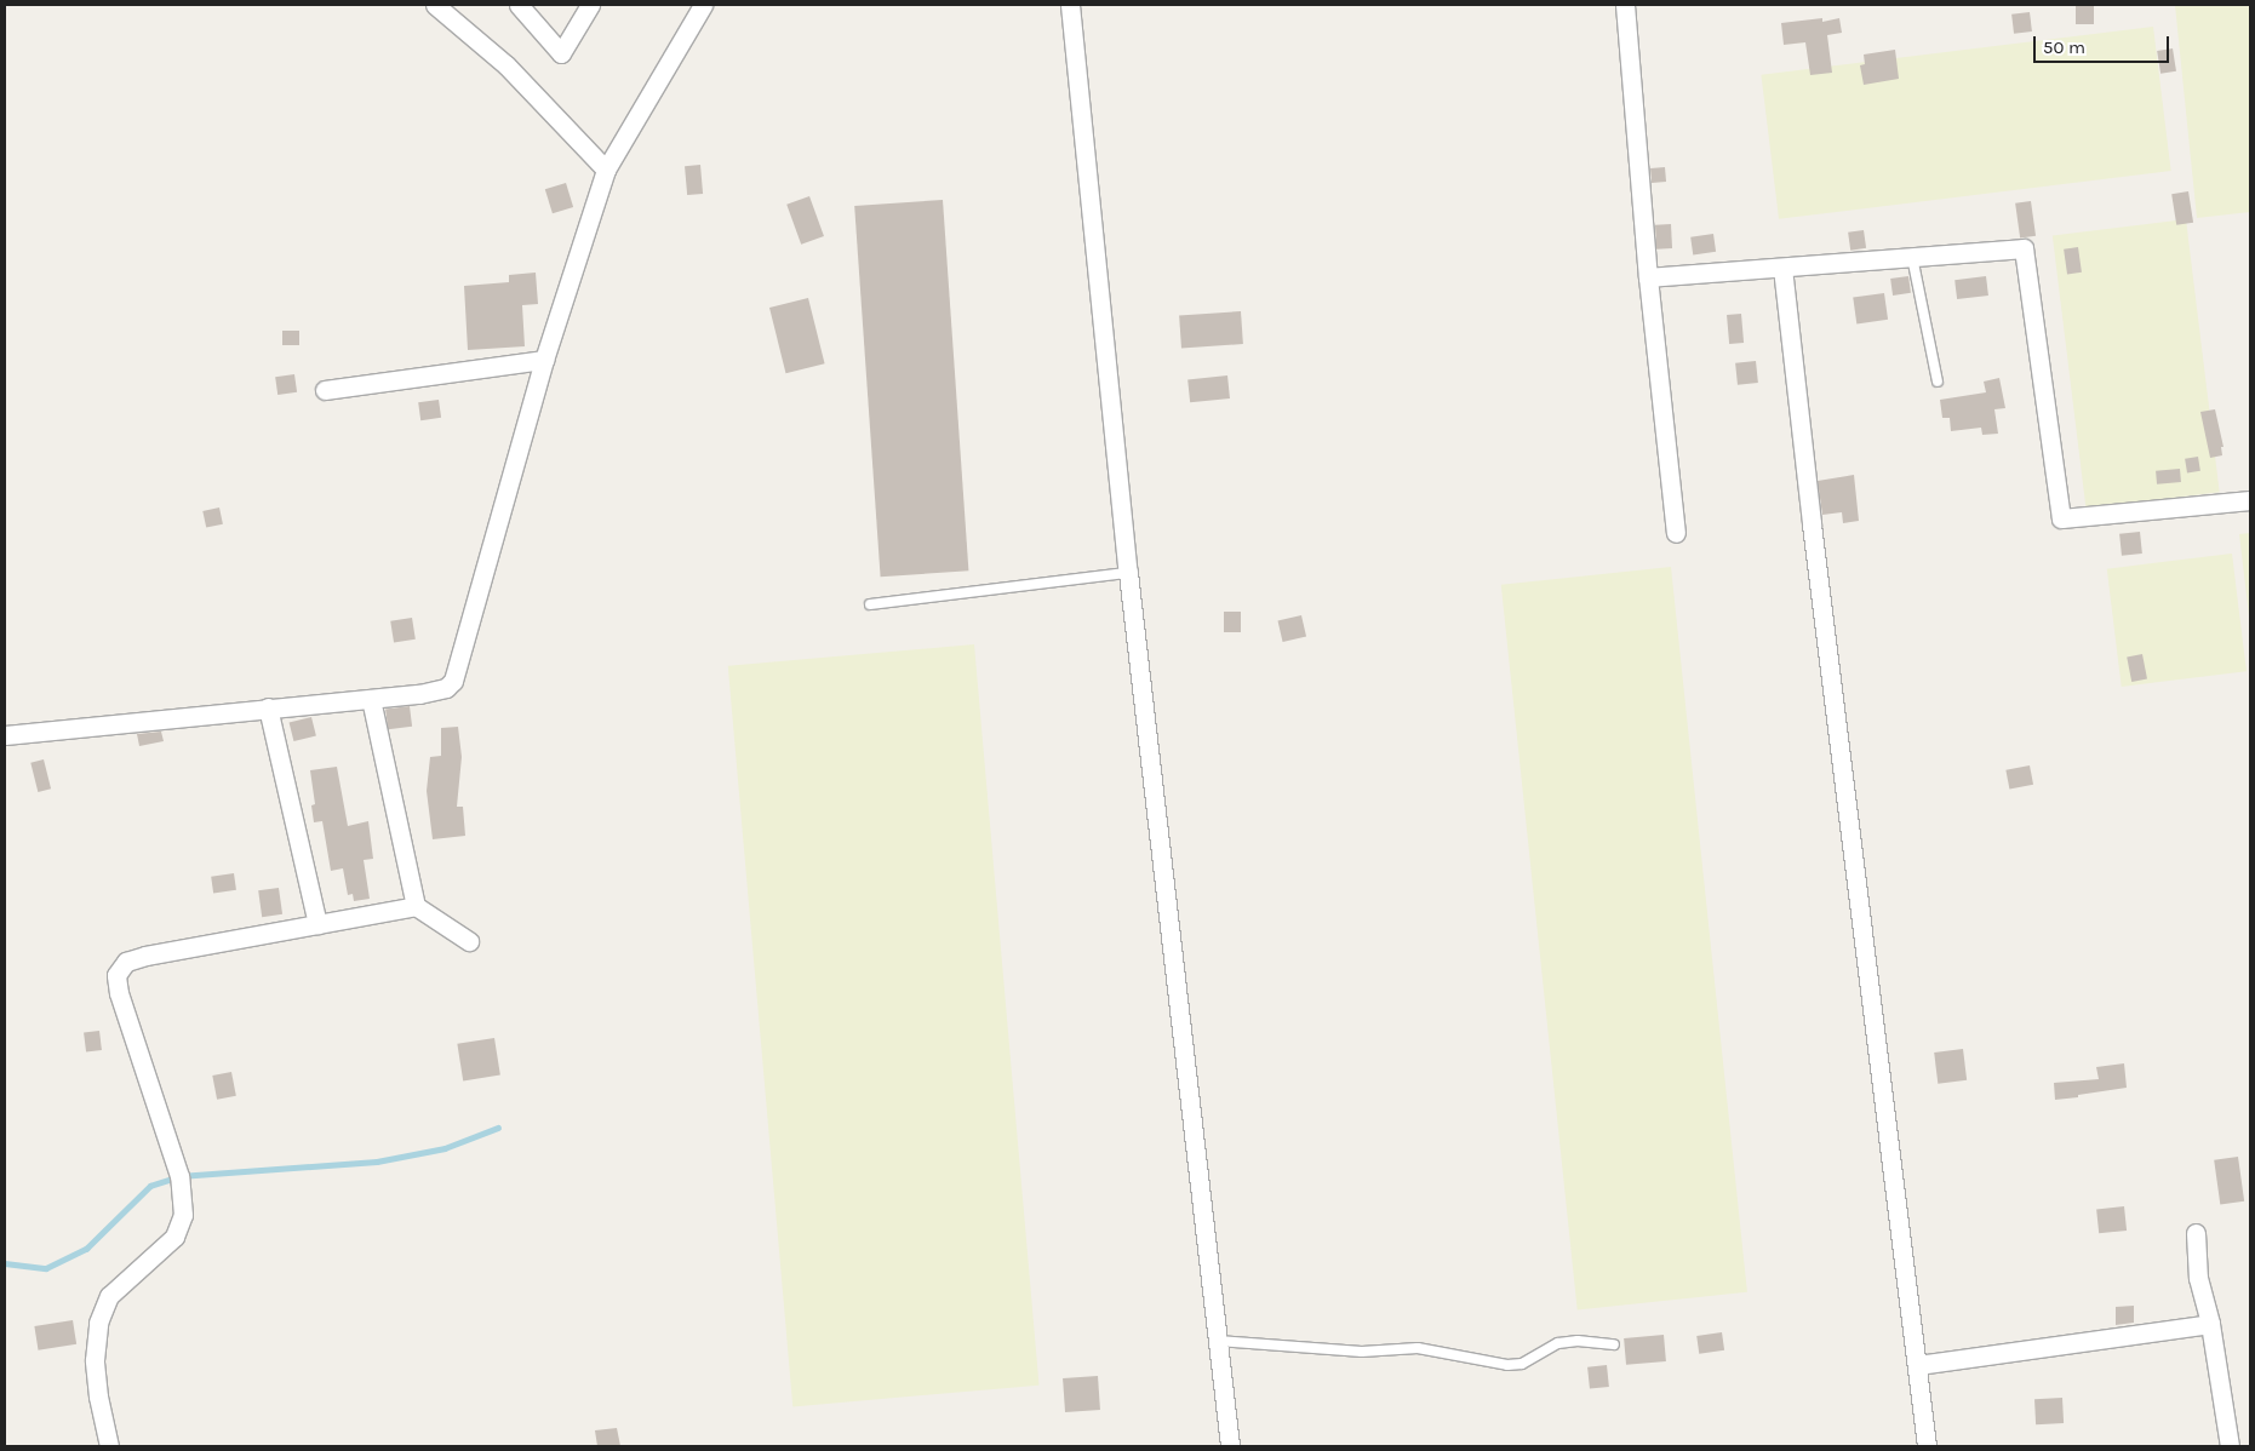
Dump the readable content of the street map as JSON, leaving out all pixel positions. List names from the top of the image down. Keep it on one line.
{"scale_bar":"50 m"}
